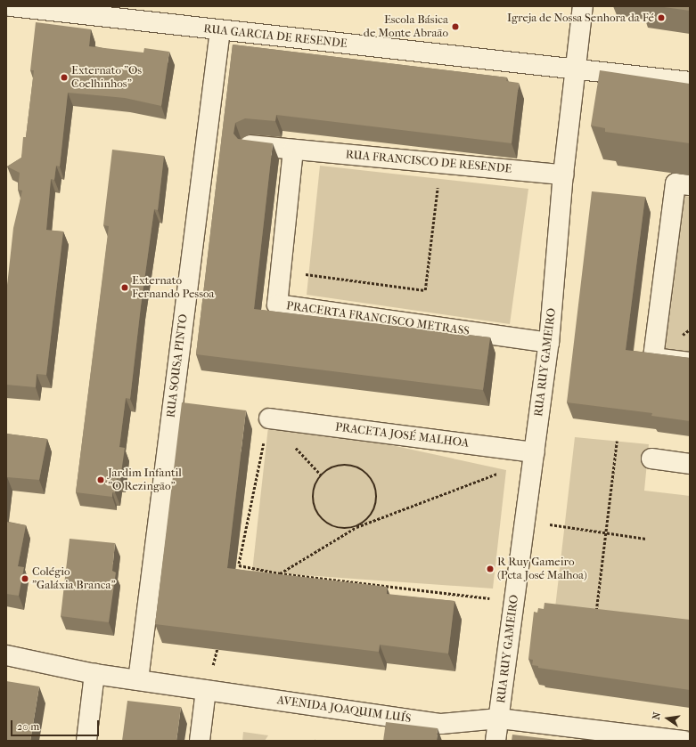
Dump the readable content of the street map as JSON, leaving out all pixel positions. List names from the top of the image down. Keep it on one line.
{"streets":{"street":["RUA GARCIA DE RESENDE","RUA FRANCISCO DE RESENDE","PRACERTA FRANCISCO METRASS","RUA RUY GAMEIRO","RUA SOUSA PINTO","PRACETA JOSÉ MALHOA","AVENIDA JOAQUIM LUÍS"]},"crossings":[["RUA GARCIA DE RESENDE","RUA RUY GAMEIRO"],["RUA GARCIA DE RESENDE","RUA SOUSA PINTO"],["RUA FRANCISCO DE RESENDE","PRACERTA FRANCISCO METRASS"],["RUA FRANCISCO DE RESENDE","RUA RUY GAMEIRO"],["PRACERTA FRANCISCO METRASS","RUA RUY GAMEIRO"],["RUA RUY GAMEIRO","PRACETA JOSÉ MALHOA"],["RUA RUY GAMEIRO","AVENIDA JOAQUIM LUÍS"],["RUA SOUSA PINTO","AVENIDA JOAQUIM LUÍS"]],"places":["Igreja de Nossa Senhora da Fé","Escola Básica de Monte Abraão","Externato \"Os Coelhinhos\"","Externato Fernando Pessoa","Jardim Infantil \"O Rezingão\"","R Ruy Gameiro (Pcta José Malhoa)","Colégio \"Galáxia Branca\""],"scale_bar":"20 m","north":"left"}
